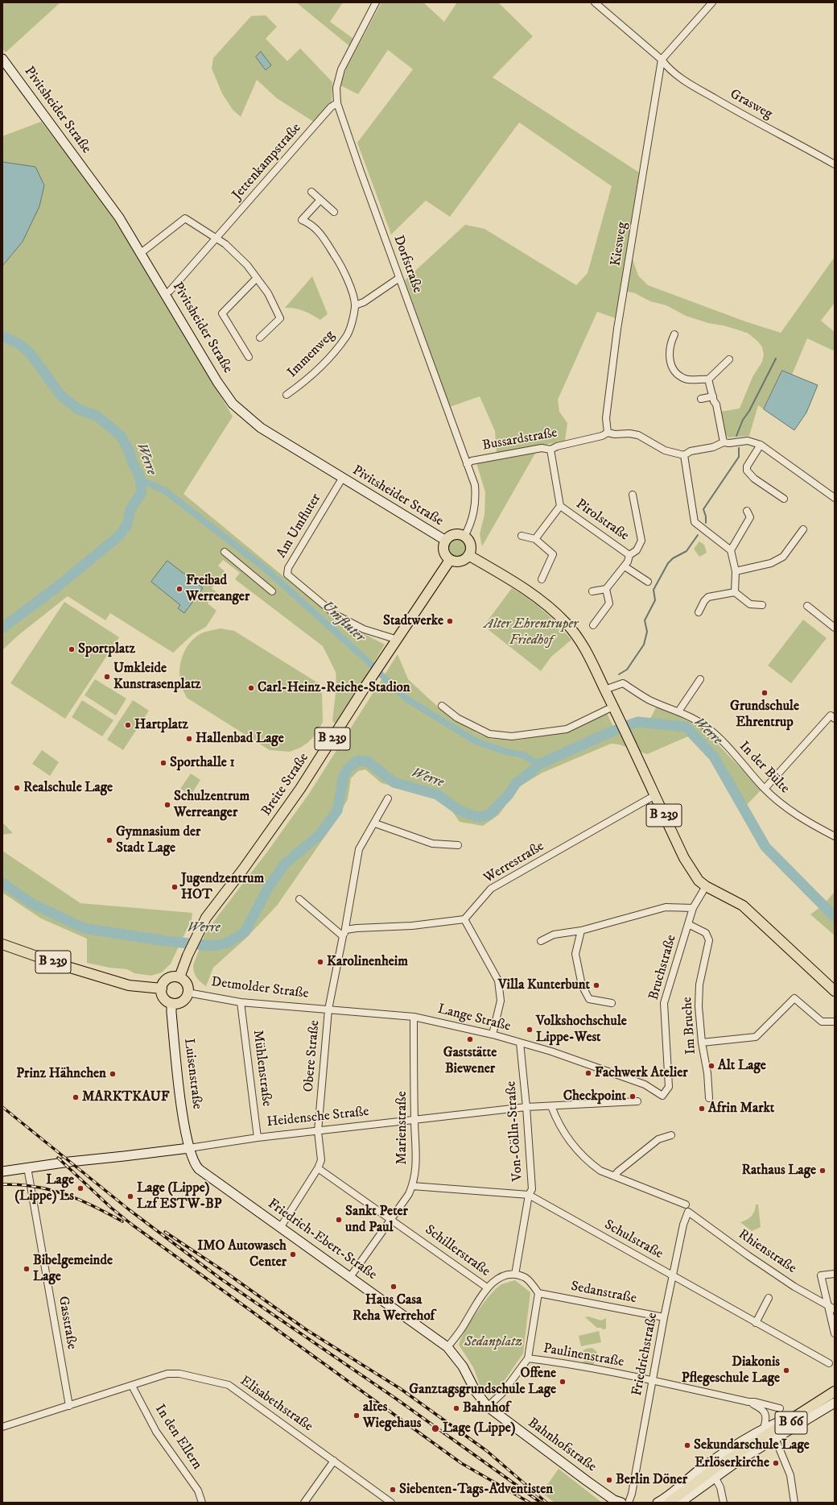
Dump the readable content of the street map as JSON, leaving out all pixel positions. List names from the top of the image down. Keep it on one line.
{"streets":{"main road":["Pivitsheider Straße","B 239","Breite Straße","Luisenstraße","Heidensche Straße","Friedrich-Ebert-Straße","B 66","Bahnhofstraße"],"street":["Grasweg","Jettenkampstraße","Kiesweg","Dorfstraße","Immenweg","Bussardstraße","Pirolstraße","Am Umfluter","In der Bülte","Werrestraße","Bruchstraße","Detmolder Straße","Lange Straße","Im Bruche","Obere Straße","Mühlenstraße","Marienstraße","Von-Cölln-Straße","Schulstraße","Schillerstraße","Rhienstraße","Sedanstraße","Gasstraße","Friedrichstraße","Paulinenstraße","Elisabethstraße","In den Ellern"]},"crossings":[["Grasweg","Kiesweg"],["Pivitsheider Straße","Jettenkampstraße"],["Pivitsheider Straße","Dorfstraße"],["Pivitsheider Straße","Am Umfluter"],["Pivitsheider Straße","B 239"],["Pivitsheider Straße","Breite Straße"],["Jettenkampstraße","Dorfstraße"],["Kiesweg","Bussardstraße"],["Dorfstraße","Bussardstraße"],["Dorfstraße","B 239"],["Dorfstraße","Breite Straße"],["Bussardstraße","Pirolstraße"],["Am Umfluter","Breite Straße"],["B 239","In der Bülte"],["B 239","Breite Straße"],["B 239","Werrestraße"],["B 239","Bruchstraße"],["B 239","Detmolder Straße"],["B 239","Luisenstraße"],["Breite Straße","Detmolder Straße"],["Breite Straße","Luisenstraße"],["Bruchstraße","Lange Straße"],["Bruchstraße","Im Bruche"],["Detmolder Straße","Lange Straße"],["Detmolder Straße","Obere Straße"],["Detmolder Straße","Mühlenstraße"],["Detmolder Straße","Luisenstraße"],["Lange Straße","Obere Straße"],["Lange Straße","Marienstraße"],["Lange Straße","Von-Cölln-Straße"],["Obere Straße","Heidensche Straße"],["Obere Straße","Friedrich-Ebert-Straße"],["Obere Straße","Schillerstraße"],["Mühlenstraße","Heidensche Straße"],["Luisenstraße","Heidensche Straße"],["Luisenstraße","Friedrich-Ebert-Straße"],["Heidensche Straße","Marienstraße"],["Heidensche Straße","Von-Cölln-Straße"],["Heidensche Straße","Friedrich-Ebert-Straße"],["Heidensche Straße","Gasstraße"],["Marienstraße","Friedrich-Ebert-Straße"],["Marienstraße","Schulstraße"],["Marienstraße","Schillerstraße"],["Von-Cölln-Straße","Schulstraße"],["Friedrich-Ebert-Straße","Bahnhofstraße"],["Schulstraße","Friedrichstraße"],["Rhienstraße","Friedrichstraße"],["Sedanstraße","Friedrichstraße"],["Gasstraße","Elisabethstraße"],["Friedrichstraße","Paulinenstraße"],["Paulinenstraße","B 66"],["Elisabethstraße","In den Ellern"]],"water":["Werre","Umfluter"],"parks":["Alter Ehrentruper Friedhof","Sedanplatz"],"places":["Freibad Werreanger","Stadtwerke","Sportplatz","Umkleide Kunstrasenplatz","Carl-Heinz-Reiche-Stadion","Grundschule Ehrentrup","Hartplatz","Hallenbad Lage","Sporthalle 1","Realschule Lage","Schulzentrum Werreanger","Gymnasium der Stadt Lage","Jugendzentrum HOT","Karolinenheim","Villa Kunterbunt","Volkshochschule Lippe-West","Gaststätte Biewener","Alt Lage","Fachwerk Atelier","Prinz Hähnchen","Checkpoint","MARKTKAUF","Afrin Markt","Rathaus Lage","Lage (Lippe) Ls","Lage (Lippe) Lzf ESTW-BP","Sankt Peter und Paul","IMO Autowasch Center","Bibelgemeinde Lage","Haus Casa Reha Werrehof","Diakonis Pflegeschule Lage","Offene Ganztagsgrundschule Lage","Bahnhof","altes Wiegehaus","Lage (Lippe)","Sekundarschule Lage","Erlöserkirche","Berlin Döner","Siebenten-Tags-Adventisten"]}
